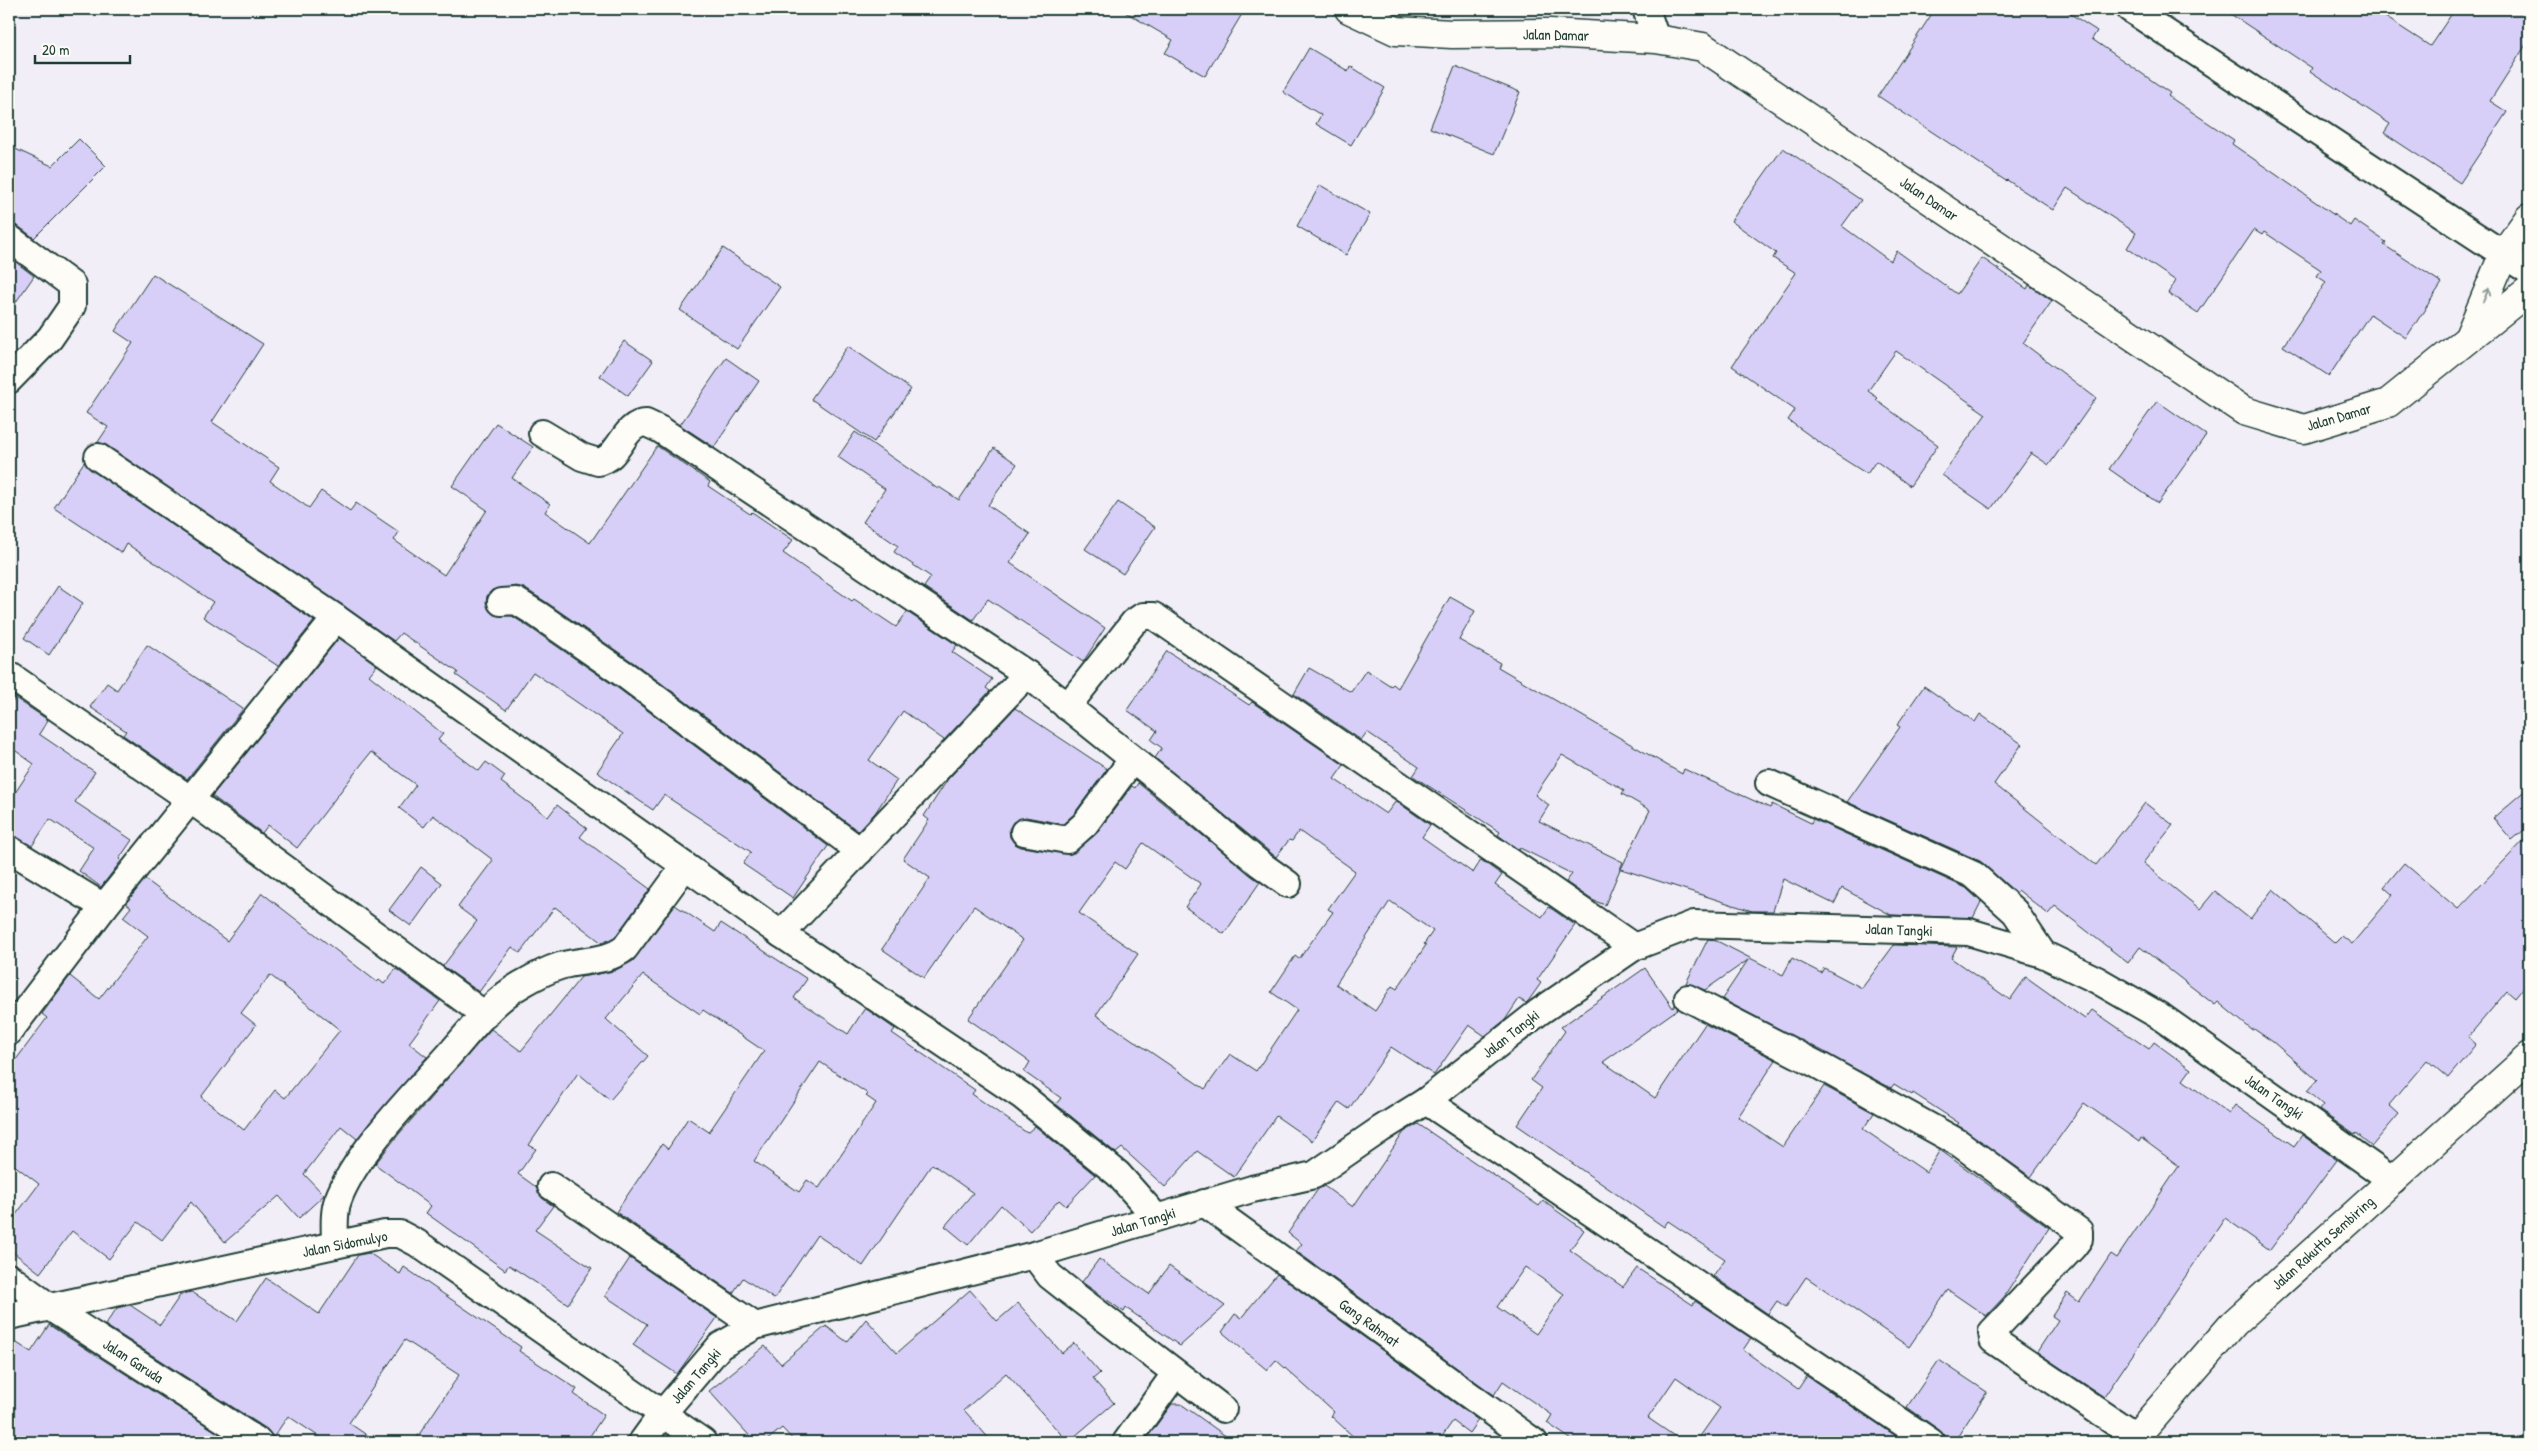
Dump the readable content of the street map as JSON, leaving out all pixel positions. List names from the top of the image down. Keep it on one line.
{"streets":{"street":["Jalan Damar","Jalan Tangki","Jalan Rakutta Sembiring","Jalan Sidomulyo","Gang Rahmat","Jalan Garuda"]},"crossings":[["Jalan Tangki","Jalan Rakutta Sembiring"],["Jalan Tangki","Jalan Sidomulyo"],["Jalan Tangki","Gang Rahmat"],["Jalan Sidomulyo","Jalan Garuda"]],"scale_bar":"20 m"}
